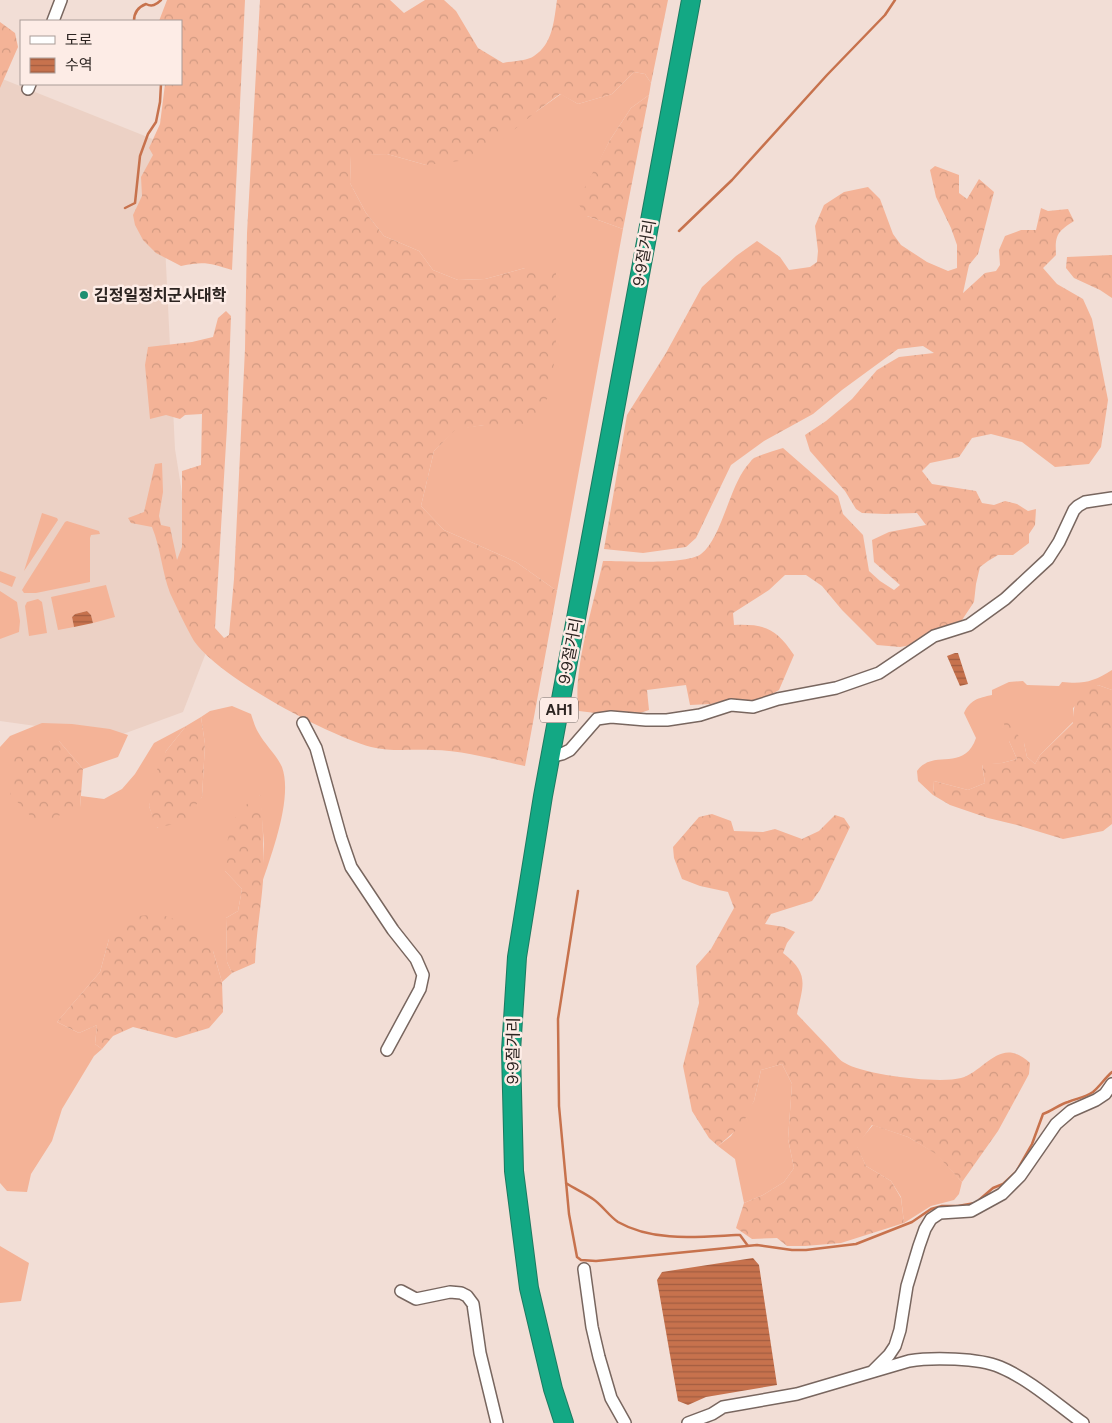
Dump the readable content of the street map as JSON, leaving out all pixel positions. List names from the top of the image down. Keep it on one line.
{"streets":{"highway":["9·9절거리","AH1"]},"places":["김정일정치군사대학"],"legend":["도로","수역"]}
